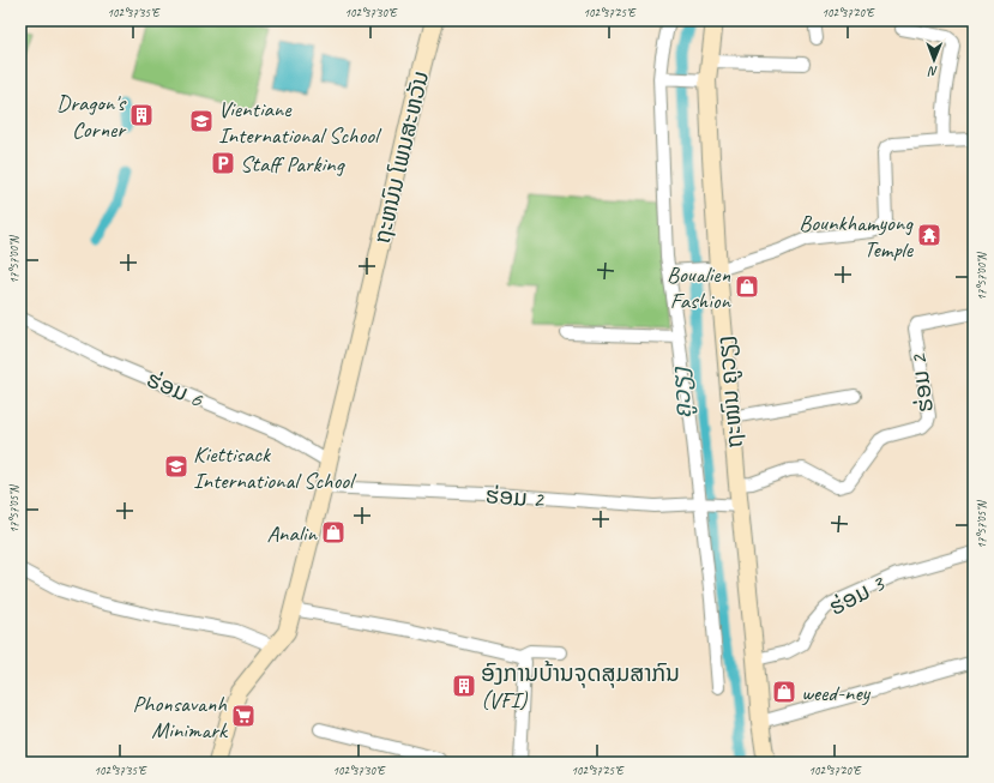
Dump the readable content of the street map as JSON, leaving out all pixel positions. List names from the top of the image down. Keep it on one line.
{"streets":{"street":["ຖະຫນົນ ໂພນສະຫວັນ","ຮ່ອມ 2","ຮ່ອມ 6","ຖະໜົນ ຄູວຽງ","ຮ່ອມ 3"]},"crossings":[["ຖະຫນົນ ໂພນສະຫວັນ","ຮ່ອມ 2"],["ຖະຫນົນ ໂພນສະຫວັນ","ຮ່ອມ 6"],["ຮ່ອມ 2","ຖະໜົນ ຄູວຽງ"],["ຖະໜົນ ຄູວຽງ","ຮ່ອມ 3"]],"water":["ຄູວຽງ"],"places":{"building":["Dragon's Corner","ອົງການບ້ານຈຸດສຸມສາກົນ (VFI)"],"school or university":["Vientiane International School","Kiettisack International School"],"parking":["Staff Parking"],"temple":["Bounkhamyong Temple"],"shop":["Boualien Fashion","Analin","weed-ney"],"supermarket":["Phonsavanh Minimark"]},"north":"bottom","coordinates":["102°37'35\"E","102°37'30\"E","102°37'25\"E","102°37'20\"E","17°57'00\"N","17°57'05\"N"]}
